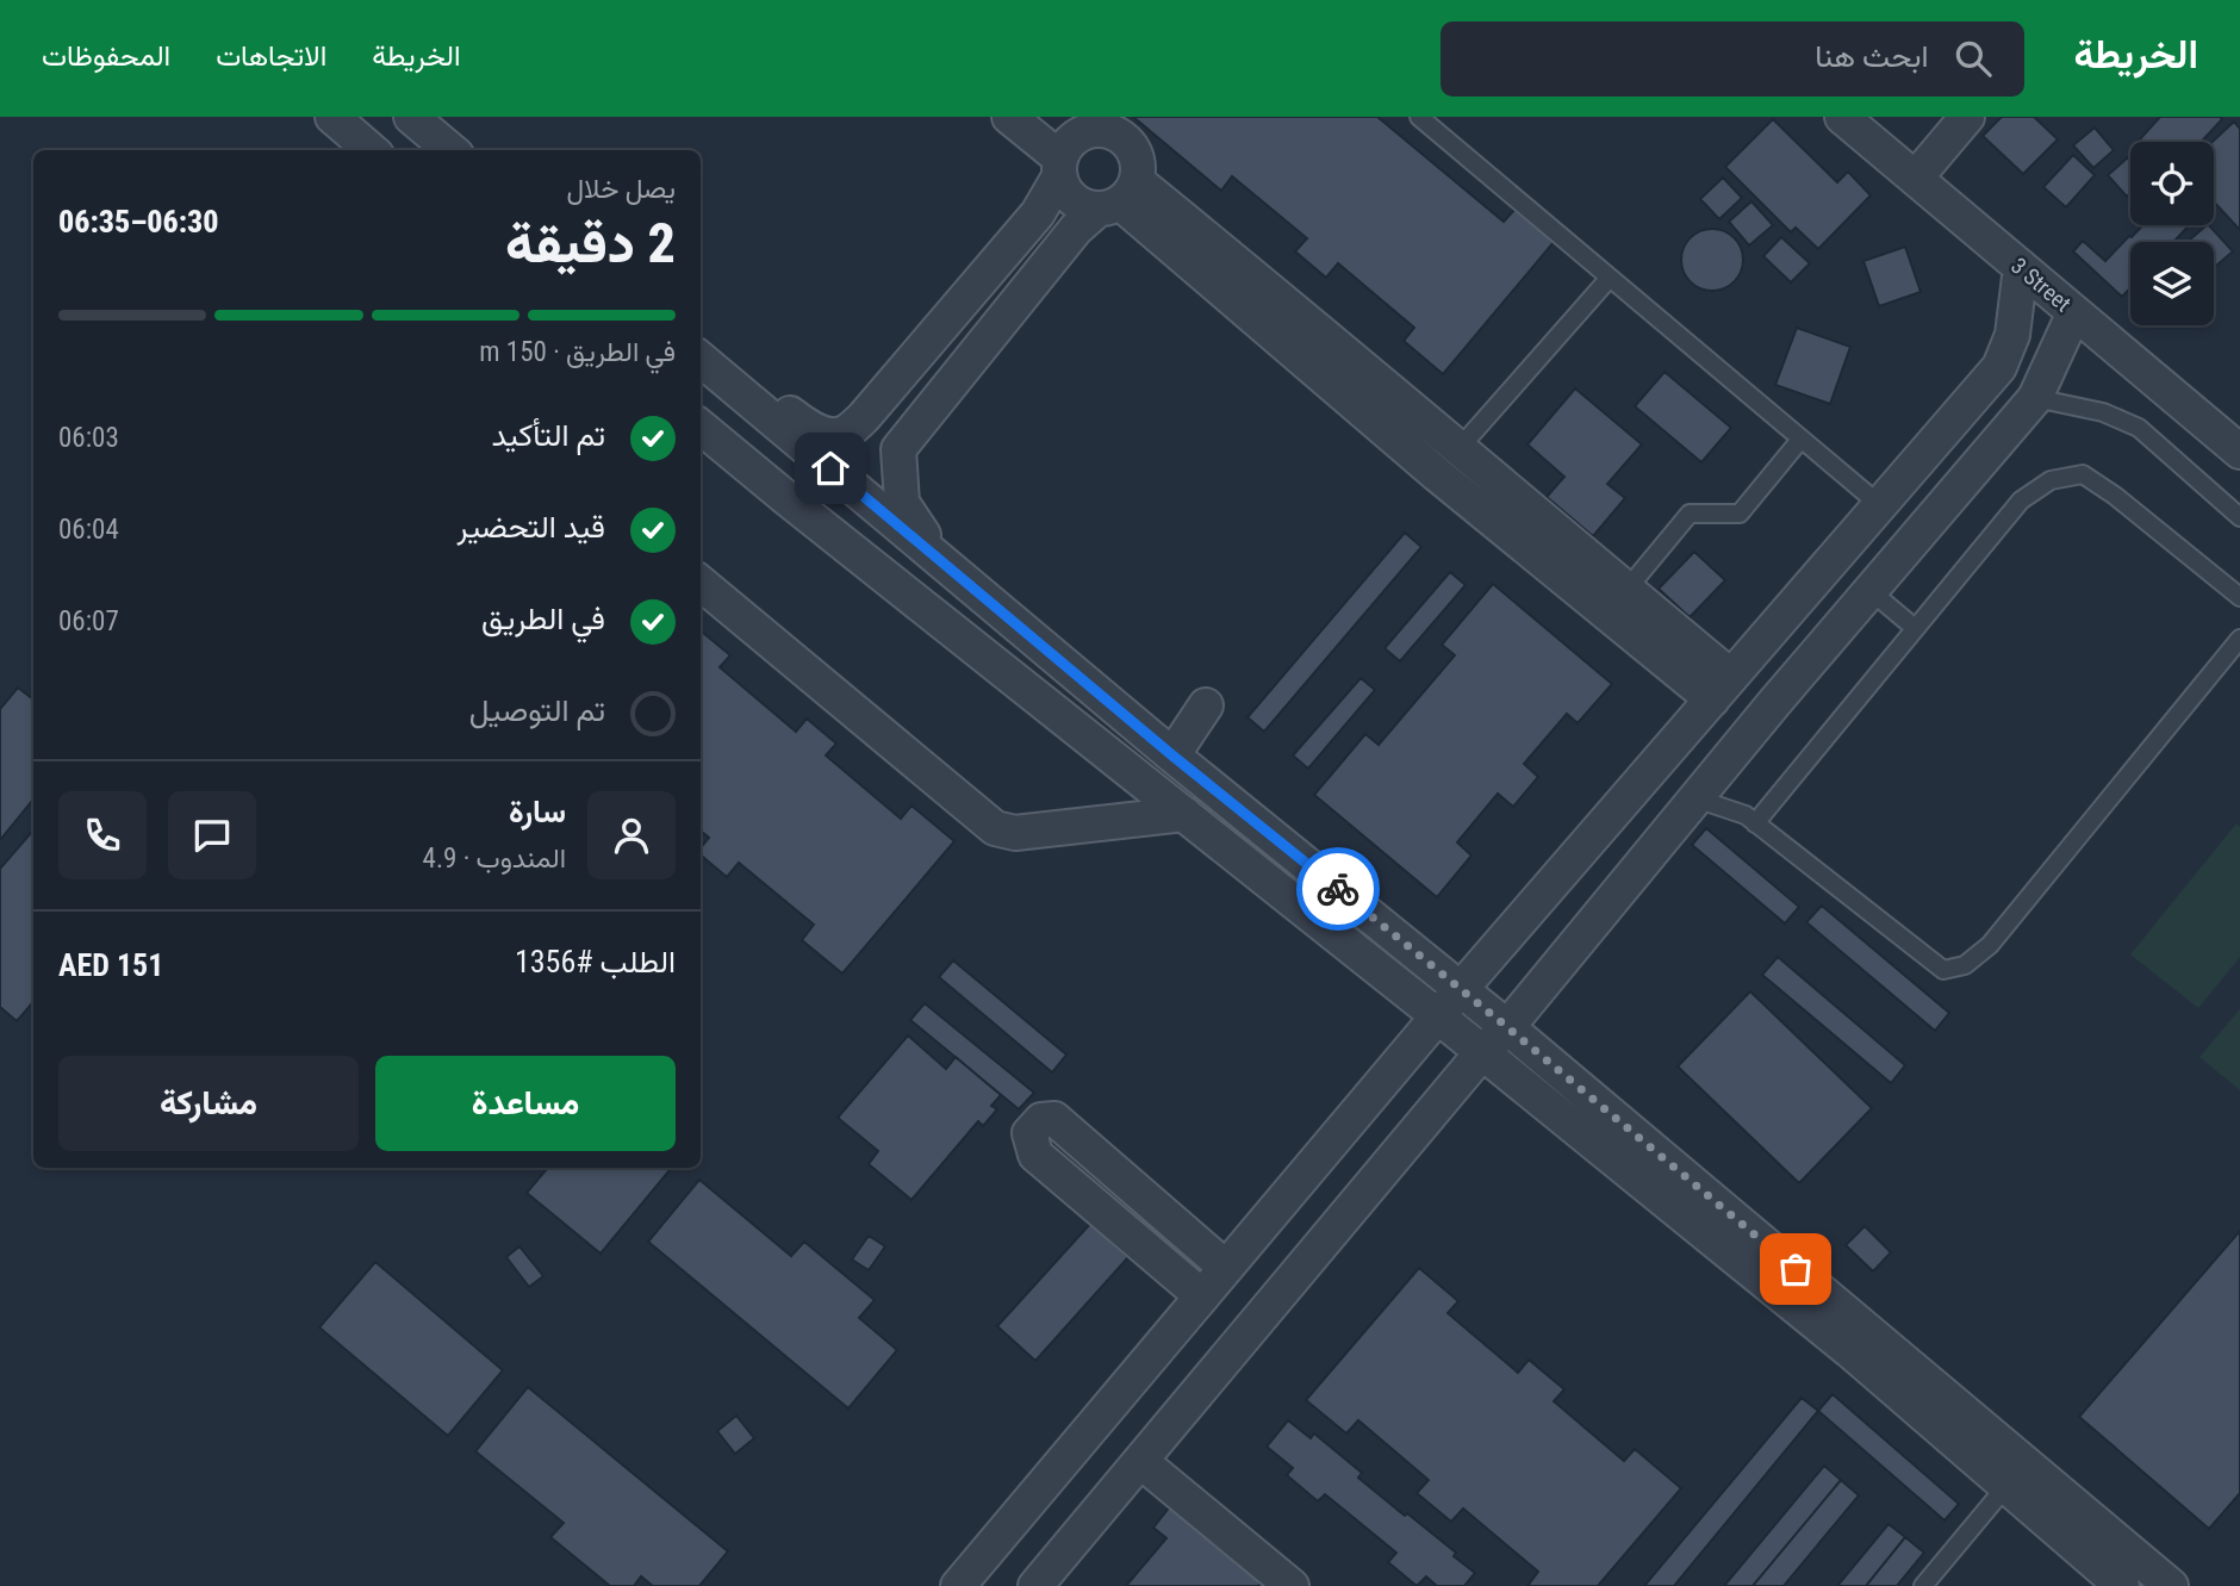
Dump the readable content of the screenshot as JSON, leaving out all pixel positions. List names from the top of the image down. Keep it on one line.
{"streets":{"street":["3 Street"]},"page":{"header":"الخريطة","search":"ابحث هنا","nav":["الخريطة","الاتجاهات","المحفوظات"],"heading":["2 دقيقة","يصل خلال","06:30–06:35"],"panel":["سارة","المندوب · 4.9","الطلب #1356","AED 151"],"bar":"في الطريق · 150 m","list":[["تم التأكيد","06:03"],["قيد التحضير","06:04"],["في الطريق","06:07"],"تم التوصيل"],"buttons":["مساعدة","مشاركة"]}}
